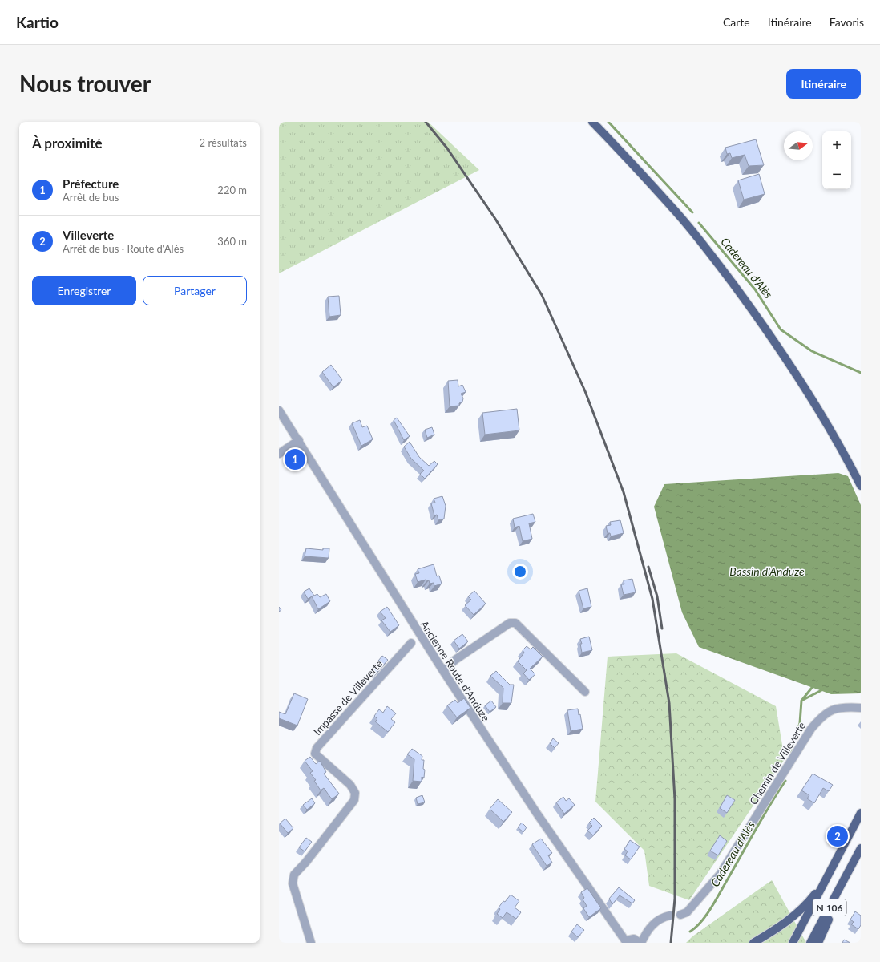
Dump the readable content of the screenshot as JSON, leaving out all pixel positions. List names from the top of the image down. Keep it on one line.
{"streets":{"main road":["N 106"],"street":["Ancienne Route d'Anduze","Impasse de Villeverte","Chemin de Villeverte"]},"water":["Cadereau d'Alès","Bassin d'Anduze"],"north":"right","page":{"header":"Kartio","nav":["Carte","Itinéraire","Favoris"],"buttons":["Itinéraire",["Enregistrer","Partager"]],"title":"Nous trouver","heading":["À proximité","2 résultats"],"map_buttons":["+","−"],"list":[{"mark":"1","name":"Préfecture","note":"Arrêt de bus","value":"220 m"},{"mark":"2","name":"Villeverte","note":"Arrêt de bus · Route d'Alès","value":"360 m"}],"pins":["1","2"]}}
